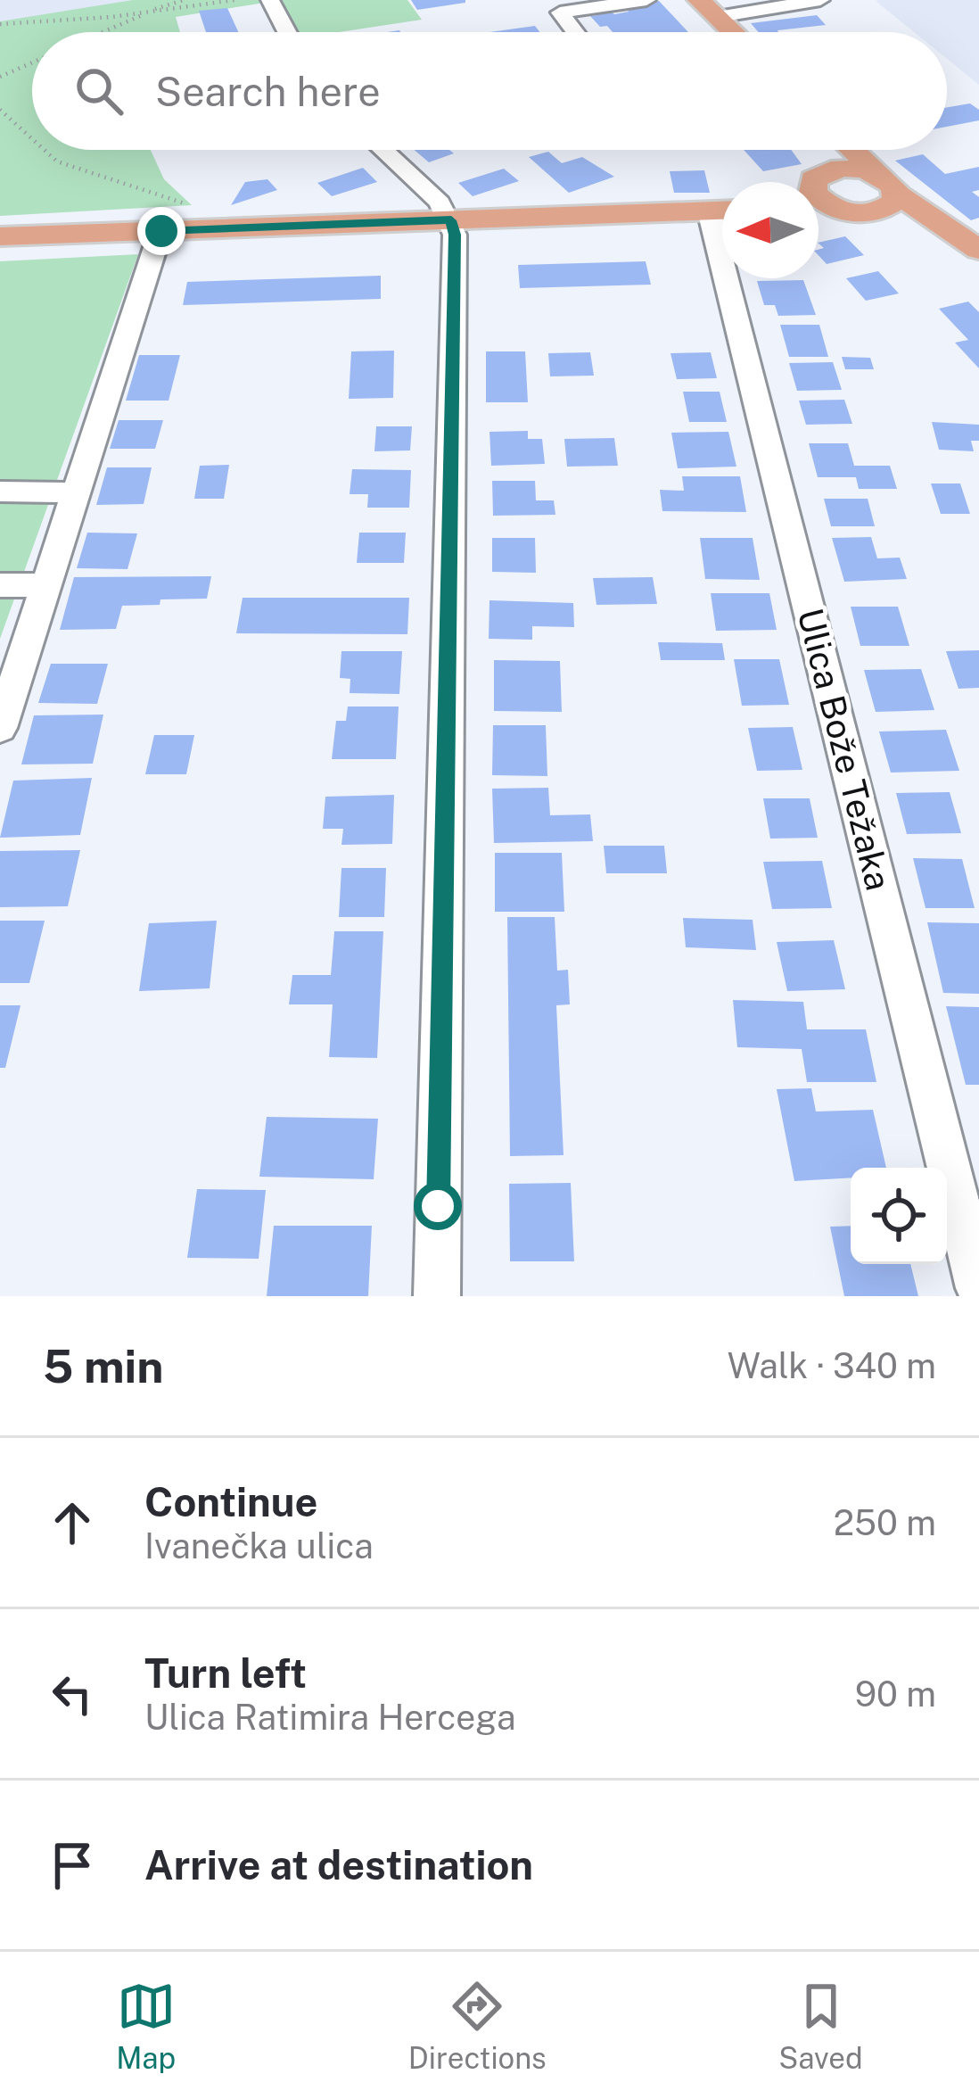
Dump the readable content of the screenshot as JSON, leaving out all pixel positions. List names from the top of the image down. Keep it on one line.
{"streets":{"street":["Ulica Bože Težaka"]},"north":"left","page":{"search":"Search here","heading":["5 min","Walk · 340 m"],"list":[["Continue","Ivanečka ulica","250 m"],["Turn left","Ulica Ratimira Hercega","90 m"],"Arrive at destination"],"nav":["Map","Directions","Saved"]}}
